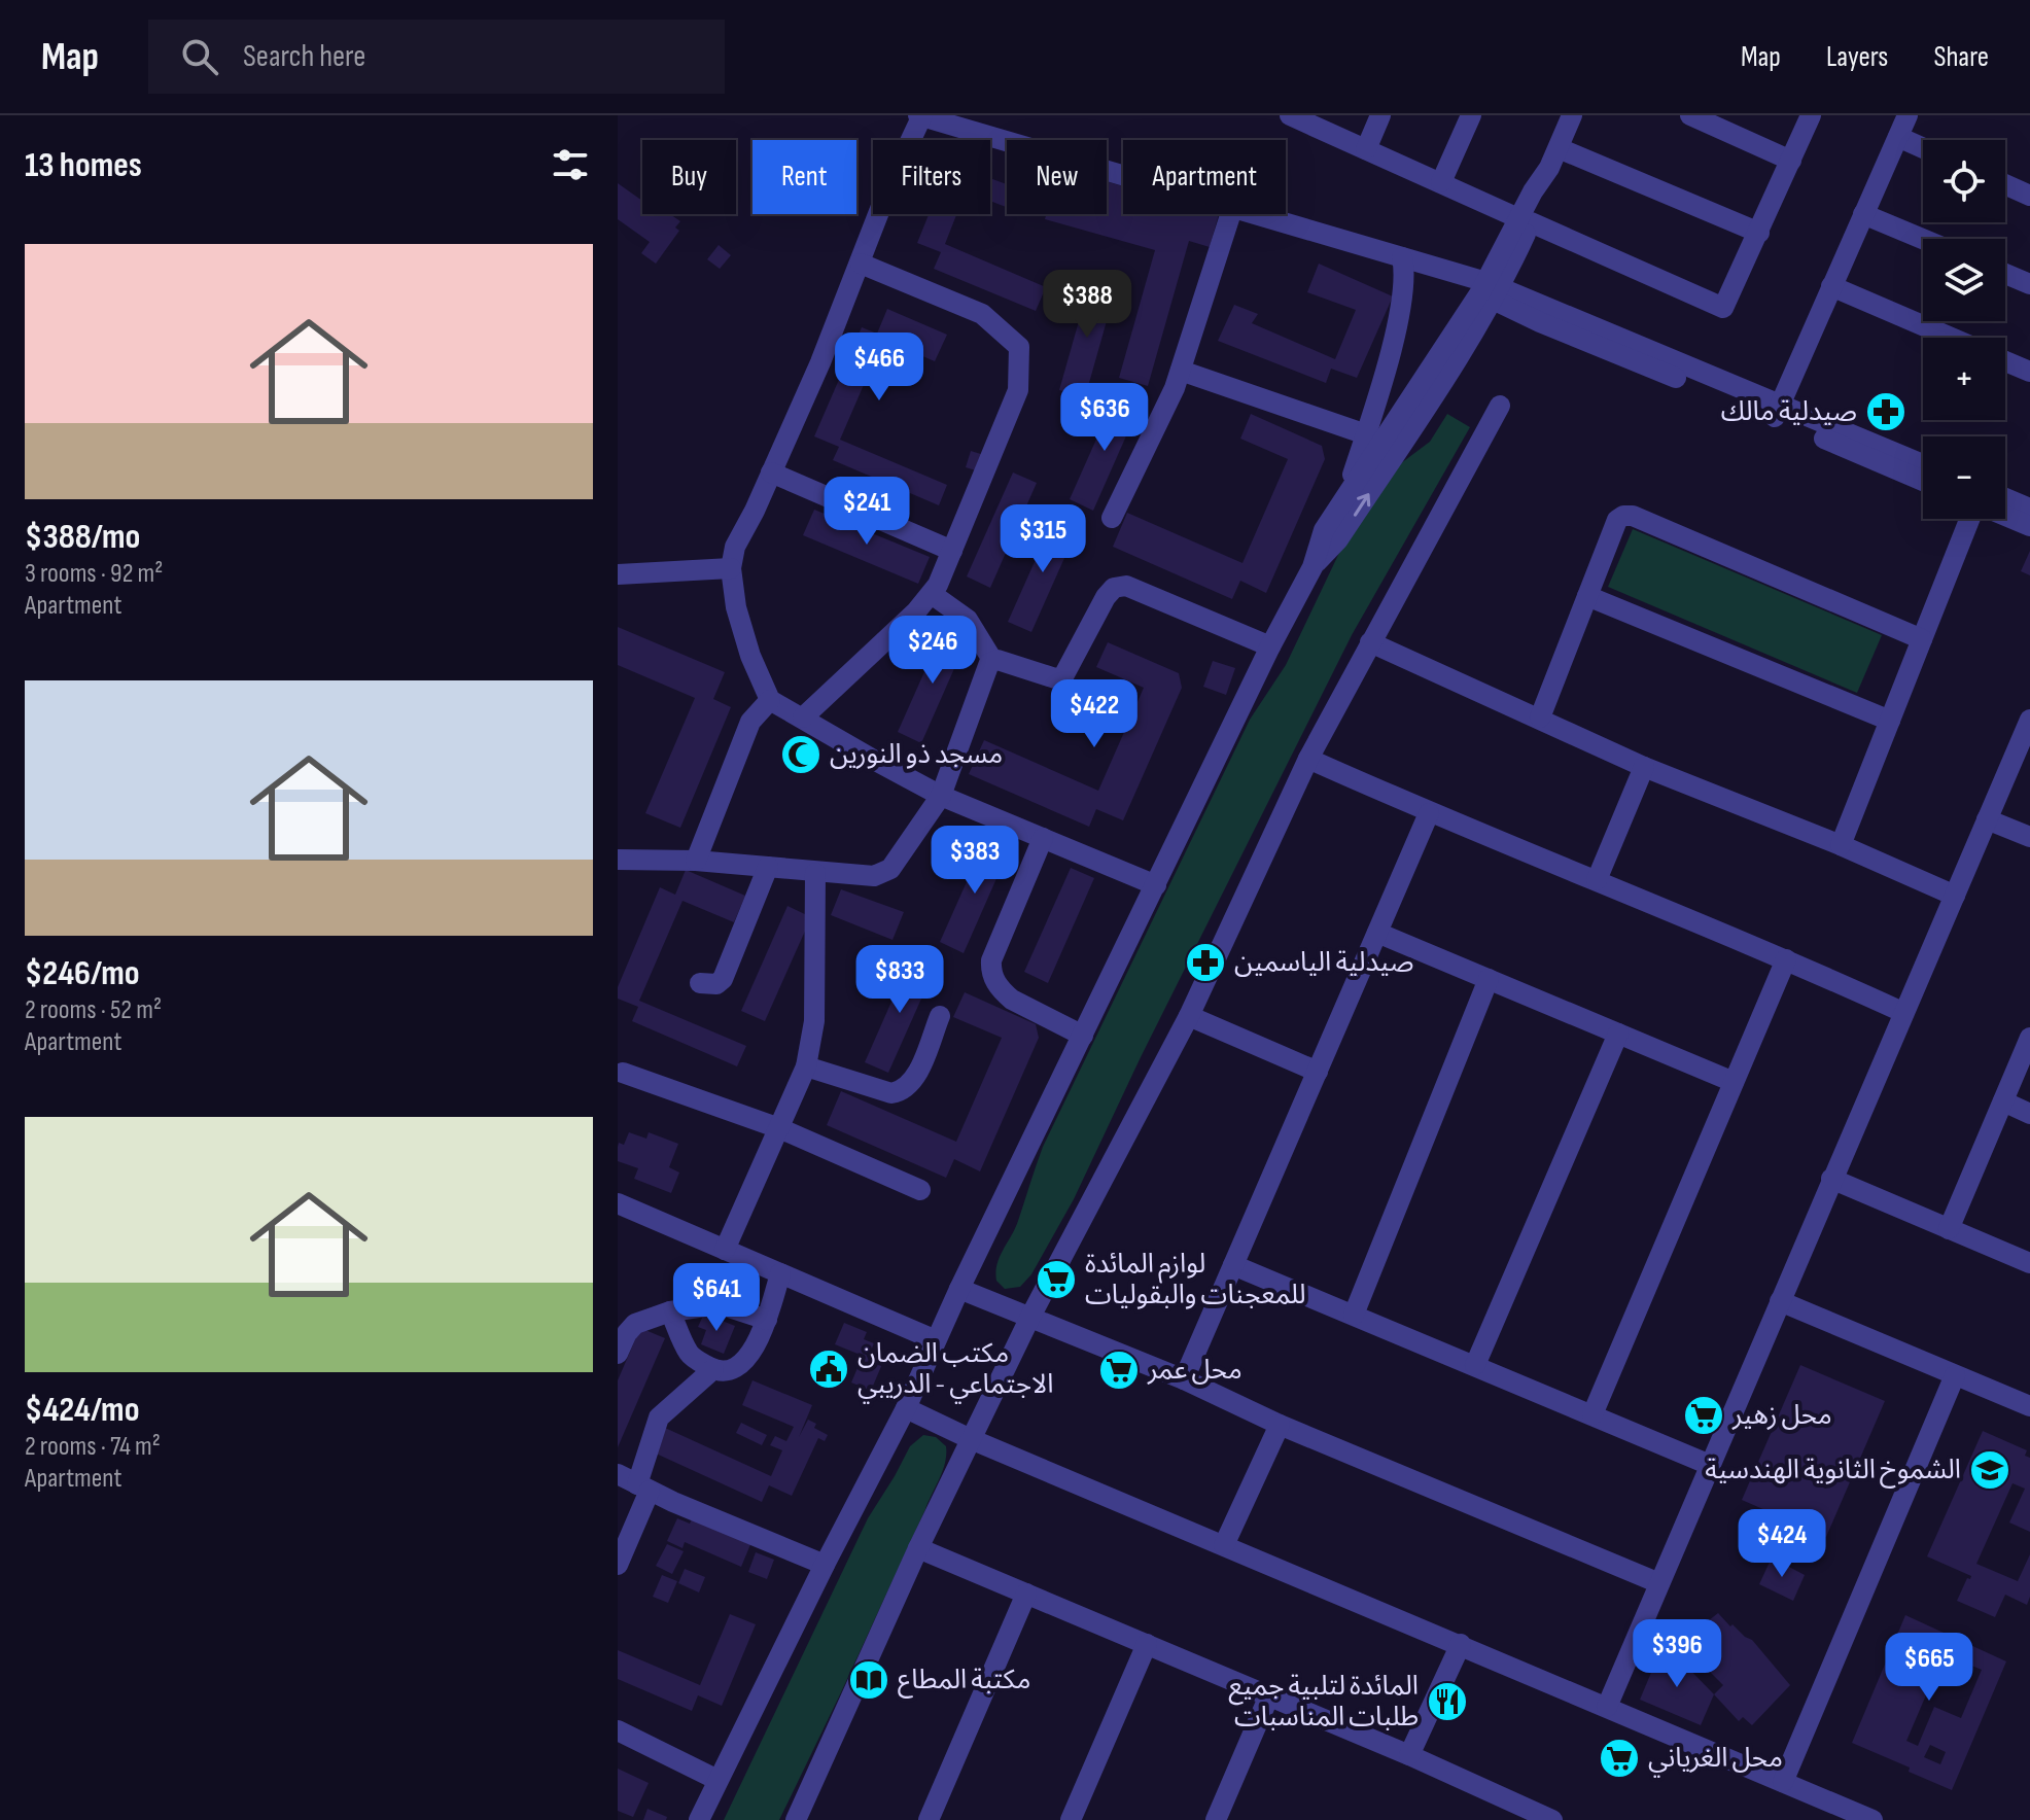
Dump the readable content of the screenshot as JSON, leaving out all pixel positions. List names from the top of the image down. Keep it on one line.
{"places":{"pharmacy":["صيدلية مالك","صيدلية الياسمين"],"mosque":["مسجد ذو النورين"],"supermarket":["لوازم المائدة للمعجنات والبقوليات","محل عمر","محل زهير","محل الغرياني"],"public building":["مكتب الضمان الاجتماعي - الدريبي"],"school or university":["الشموخ الثانوية الهندسية"],"library":["مكتبة المطاع"],"restaurant":["المائدة لتلبية جميع طلبات المناسبات"]},"page":{"header":"Map","search":"Search here","nav":["Map","Layers","Share"],"heading":"13 homes","map_buttons":["+","−"],"chip":["Buy","Rent","Filters","New","Apartment"],"list":[{"name":"$388/mo","note":"3 rooms · 92 m² · Apartment"},{"name":"$246/mo","note":"2 rooms · 52 m² · Apartment"},{"name":"$424/mo","note":"2 rooms · 74 m² · Apartment"}],"price":["$388","$466","$636","$241","$315","$246","$422","$383","$833","$641","$424","$396","$665"]}}
